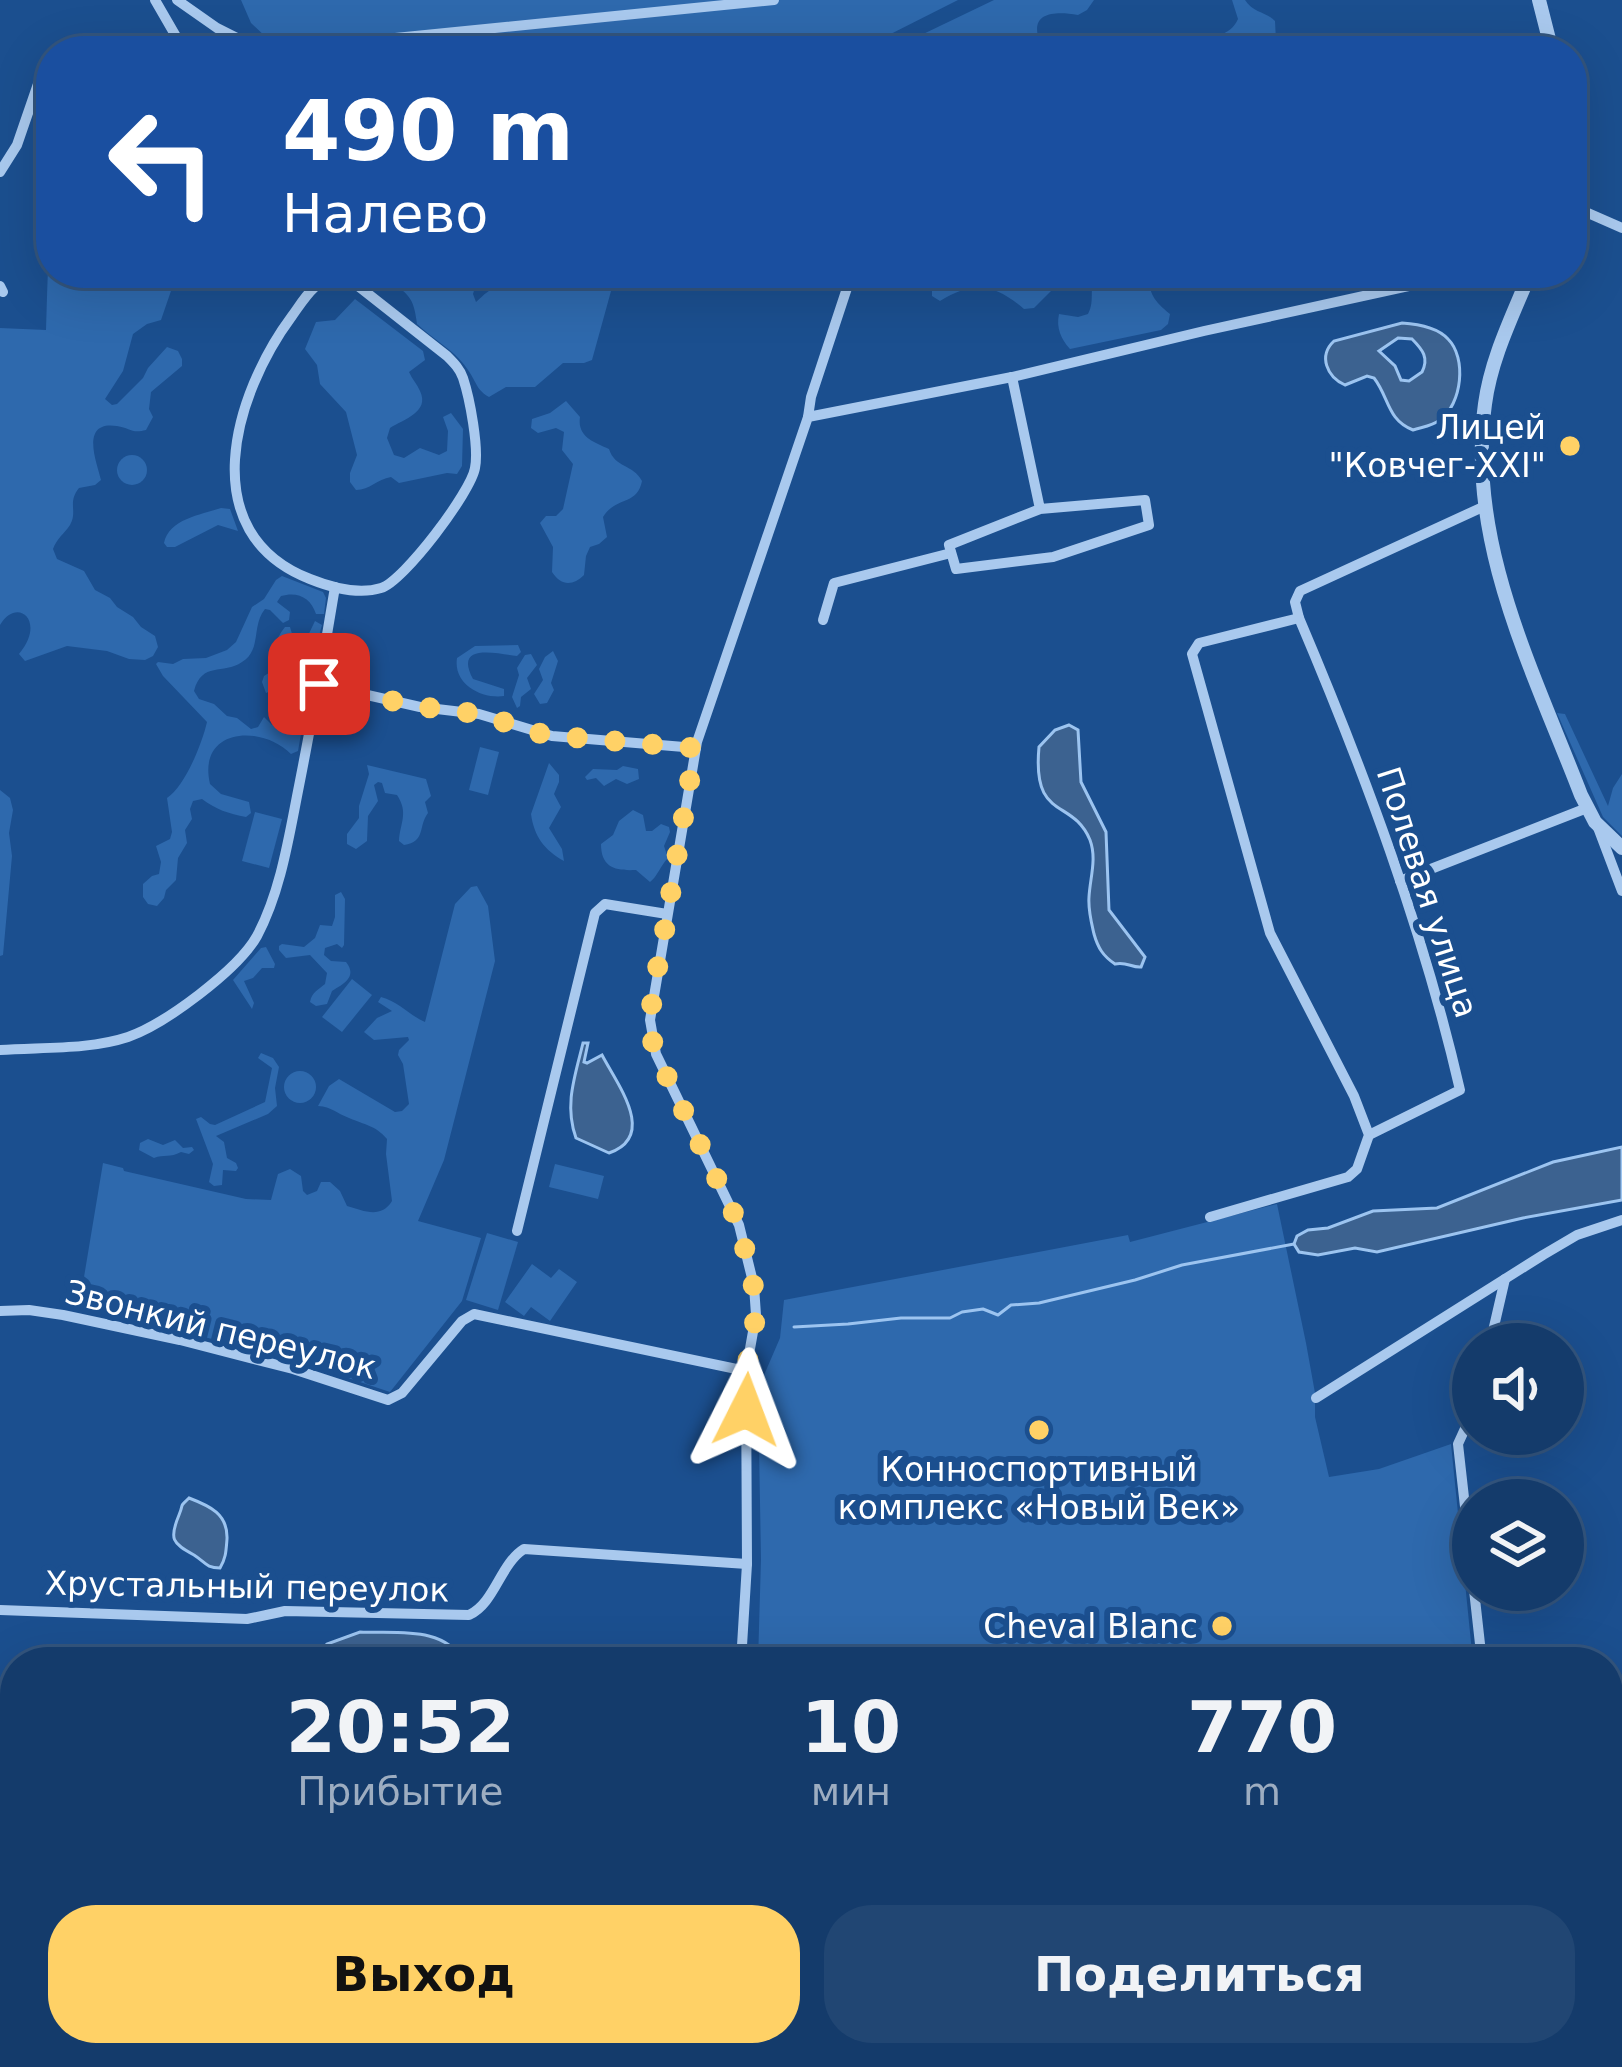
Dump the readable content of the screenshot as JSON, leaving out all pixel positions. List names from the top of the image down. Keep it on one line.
{"streets":{"street":["Полевая улица","Звонкий переулок","Хрустальный переулок"]},"places":["Лицей \"Ковчег-XXI\"","Конноспортивный комплекс «Новый Век»","Cheval Blanc"],"page":{"turn":["490 m","Налево"],"eta":["20:52","Прибытие","10","мин","770","m"],"buttons":["Выход","Поделиться"]}}
